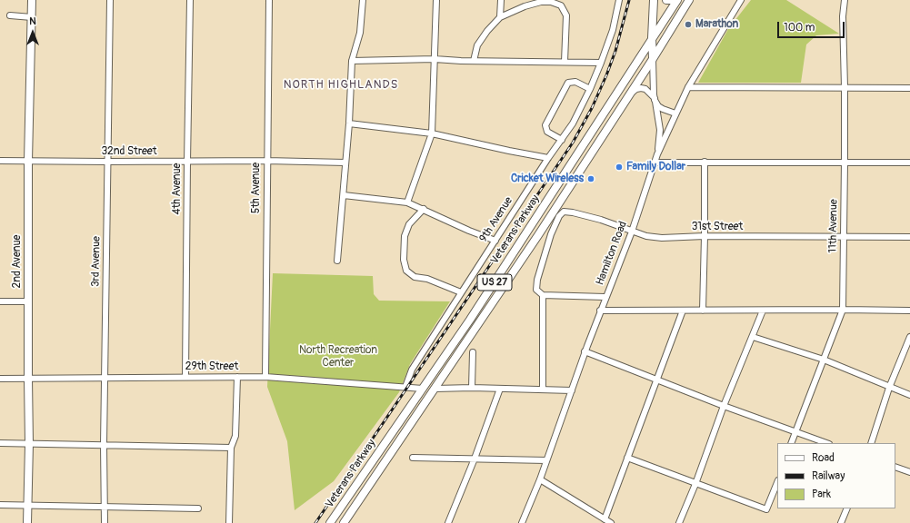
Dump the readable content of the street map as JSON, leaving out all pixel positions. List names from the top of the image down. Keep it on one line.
{"streets":{"main road":["Veterans Parkway","2nd Avenue","US 27"],"street":["32nd Street","5th Avenue","4th Avenue","9th Avenue","11th Avenue","31st Street","Hamilton Road","3rd Avenue","29th Street"]},"crossings":[["32nd Street","5th Avenue"],["32nd Street","4th Avenue"],["32nd Street","2nd Avenue"],["32nd Street","3rd Avenue"],["5th Avenue","29th Street"],["4th Avenue","29th Street"],["9th Avenue","29th Street"],["11th Avenue","31st Street"],["31st Street","Hamilton Road"],["Veterans Parkway","29th Street"],["2nd Avenue","29th Street"],["3rd Avenue","29th Street"]],"districts":["NORTH HIGHLANDS"],"parks":["North Recreation Center"],"places":["Marathon","Family Dollar","Cricket Wireless"],"legend":["Road","Railway","Park"],"scale_bar":"100 m","north":"top"}
